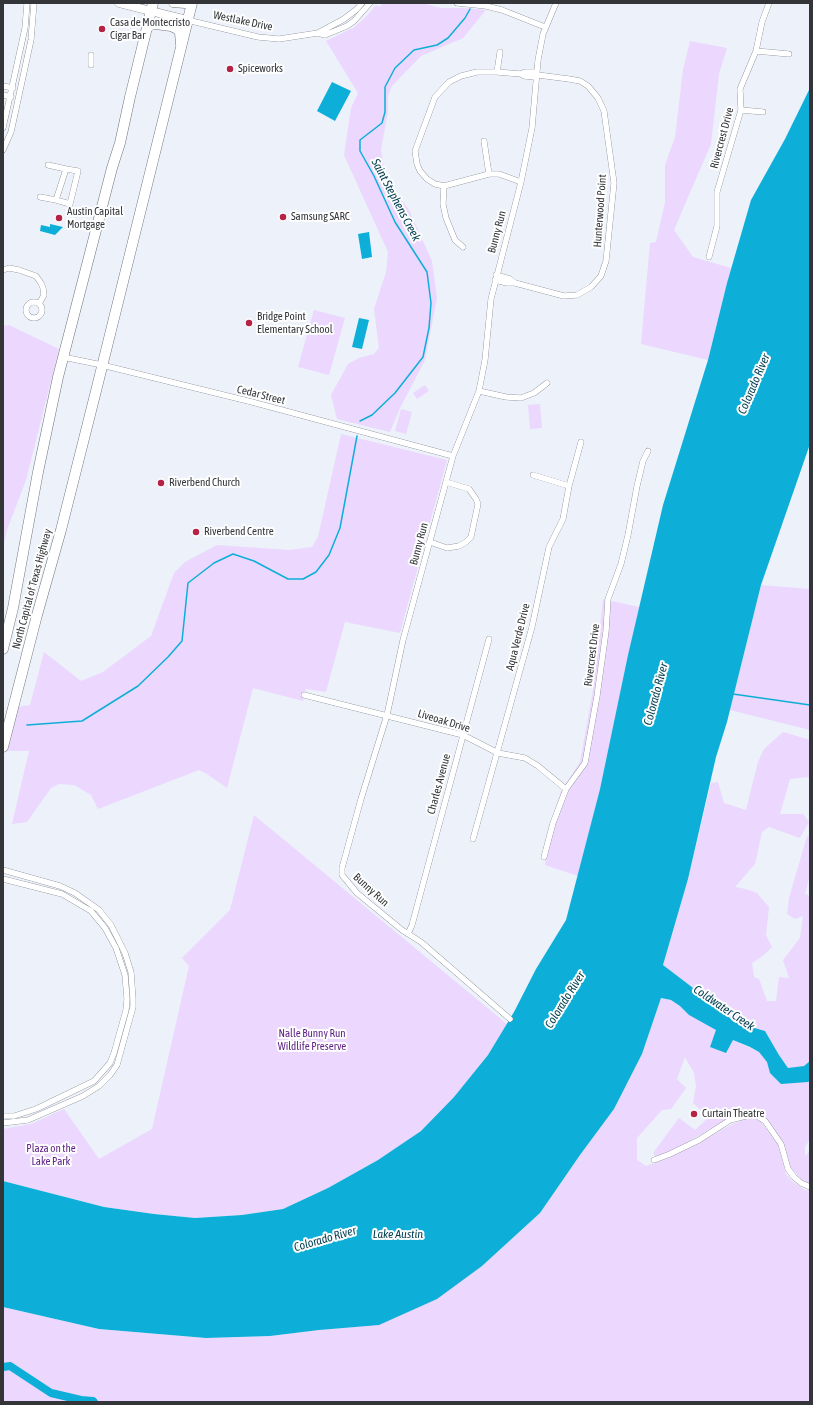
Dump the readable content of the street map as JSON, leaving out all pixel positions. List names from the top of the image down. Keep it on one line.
{"streets":{"highway":["North Capital of Texas Highway"],"street":["Westlake Drive","Rivercrest Drive","Hunterwood Point","Bunny Run","Cedar Street","Aqua Verde Drive","Liveoak Drive","Charles Avenue"]},"crossings":[["Westlake Drive","North Capital of Texas Highway"],["Rivercrest Drive","Liveoak Drive"],["Hunterwood Point","Bunny Run"],["Bunny Run","Cedar Street"],["Bunny Run","Liveoak Drive"],["Bunny Run","Charles Avenue"],["Cedar Street","North Capital of Texas Highway"],["Aqua Verde Drive","Liveoak Drive"],["Liveoak Drive","Charles Avenue"]],"water":["Saint Stephens Creek","Colorado River","Coldwater Creek","Lake Austin"],"parks":["Nalle Bunny Run Wildlife Preserve","Plaza on the Lake Park"],"places":["Casa de Montecristo Cigar Bar","Spiceworks","Samsung SARC","Austin Capital Mortgage","Bridge Point Elementary School","Riverbend Church","Riverbend Centre","Curtain Theatre"]}
